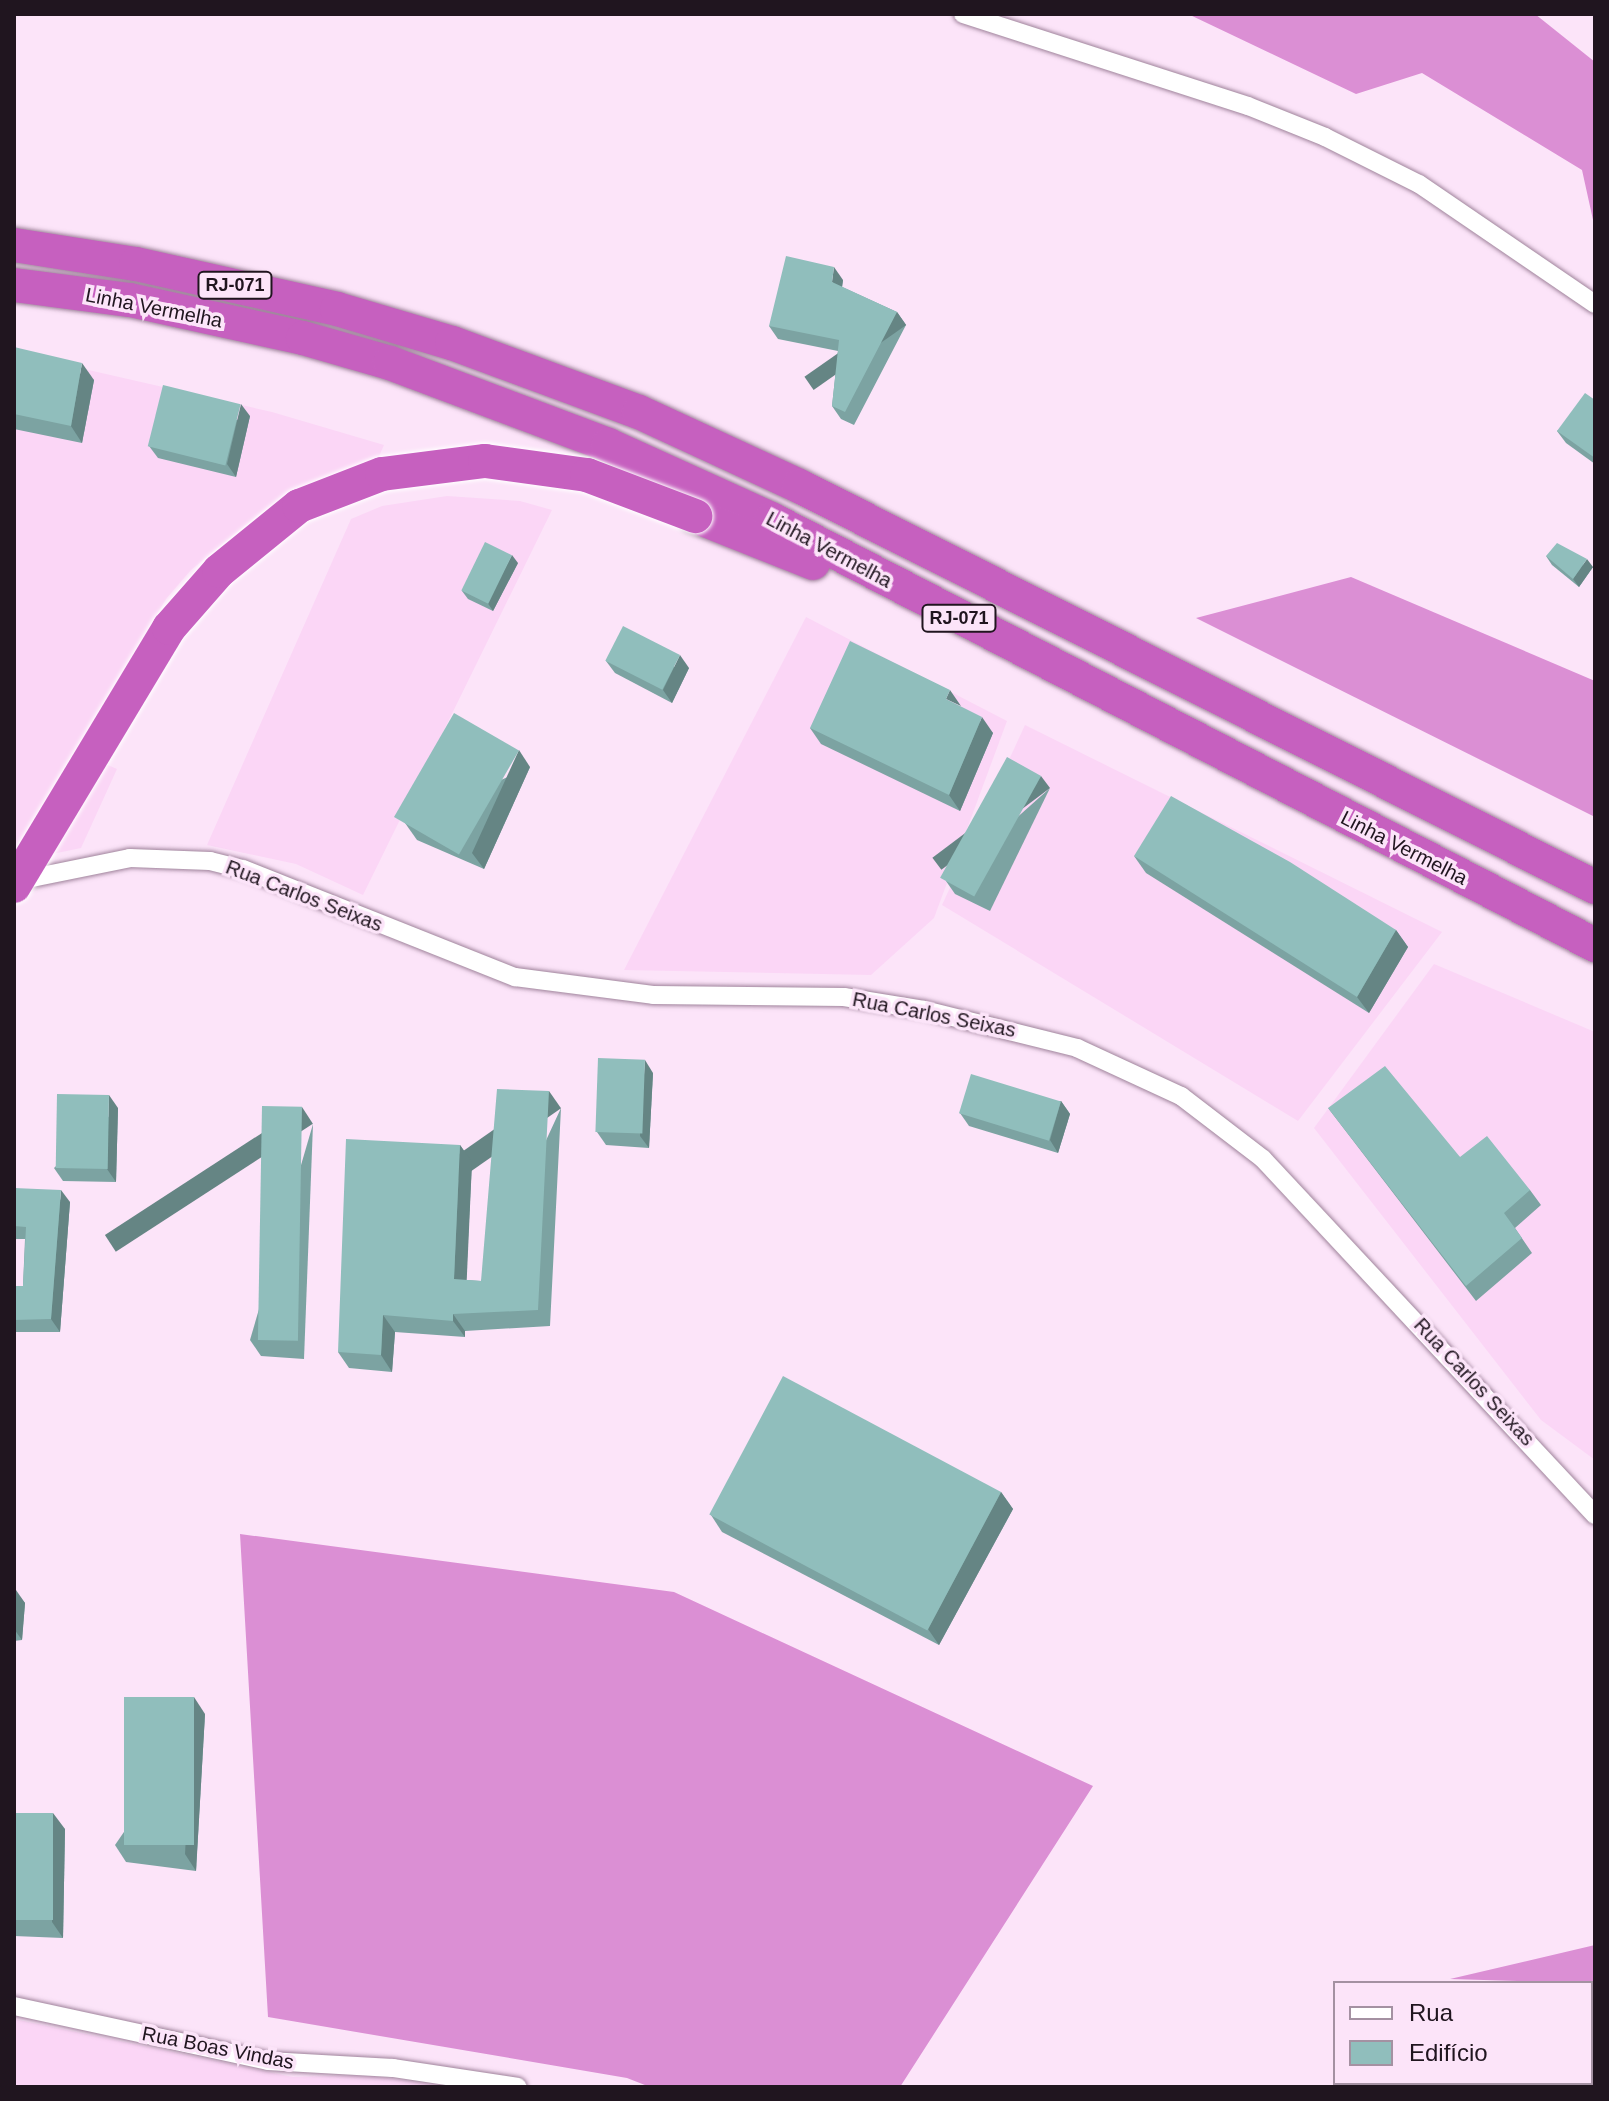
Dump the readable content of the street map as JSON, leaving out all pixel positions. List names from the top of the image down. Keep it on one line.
{"streets":{"highway":["RJ-071","Linha Vermelha"],"street":["Rua Carlos Seixas","Rua Boas Vindas"]},"legend":["Rua","Edifício"]}
